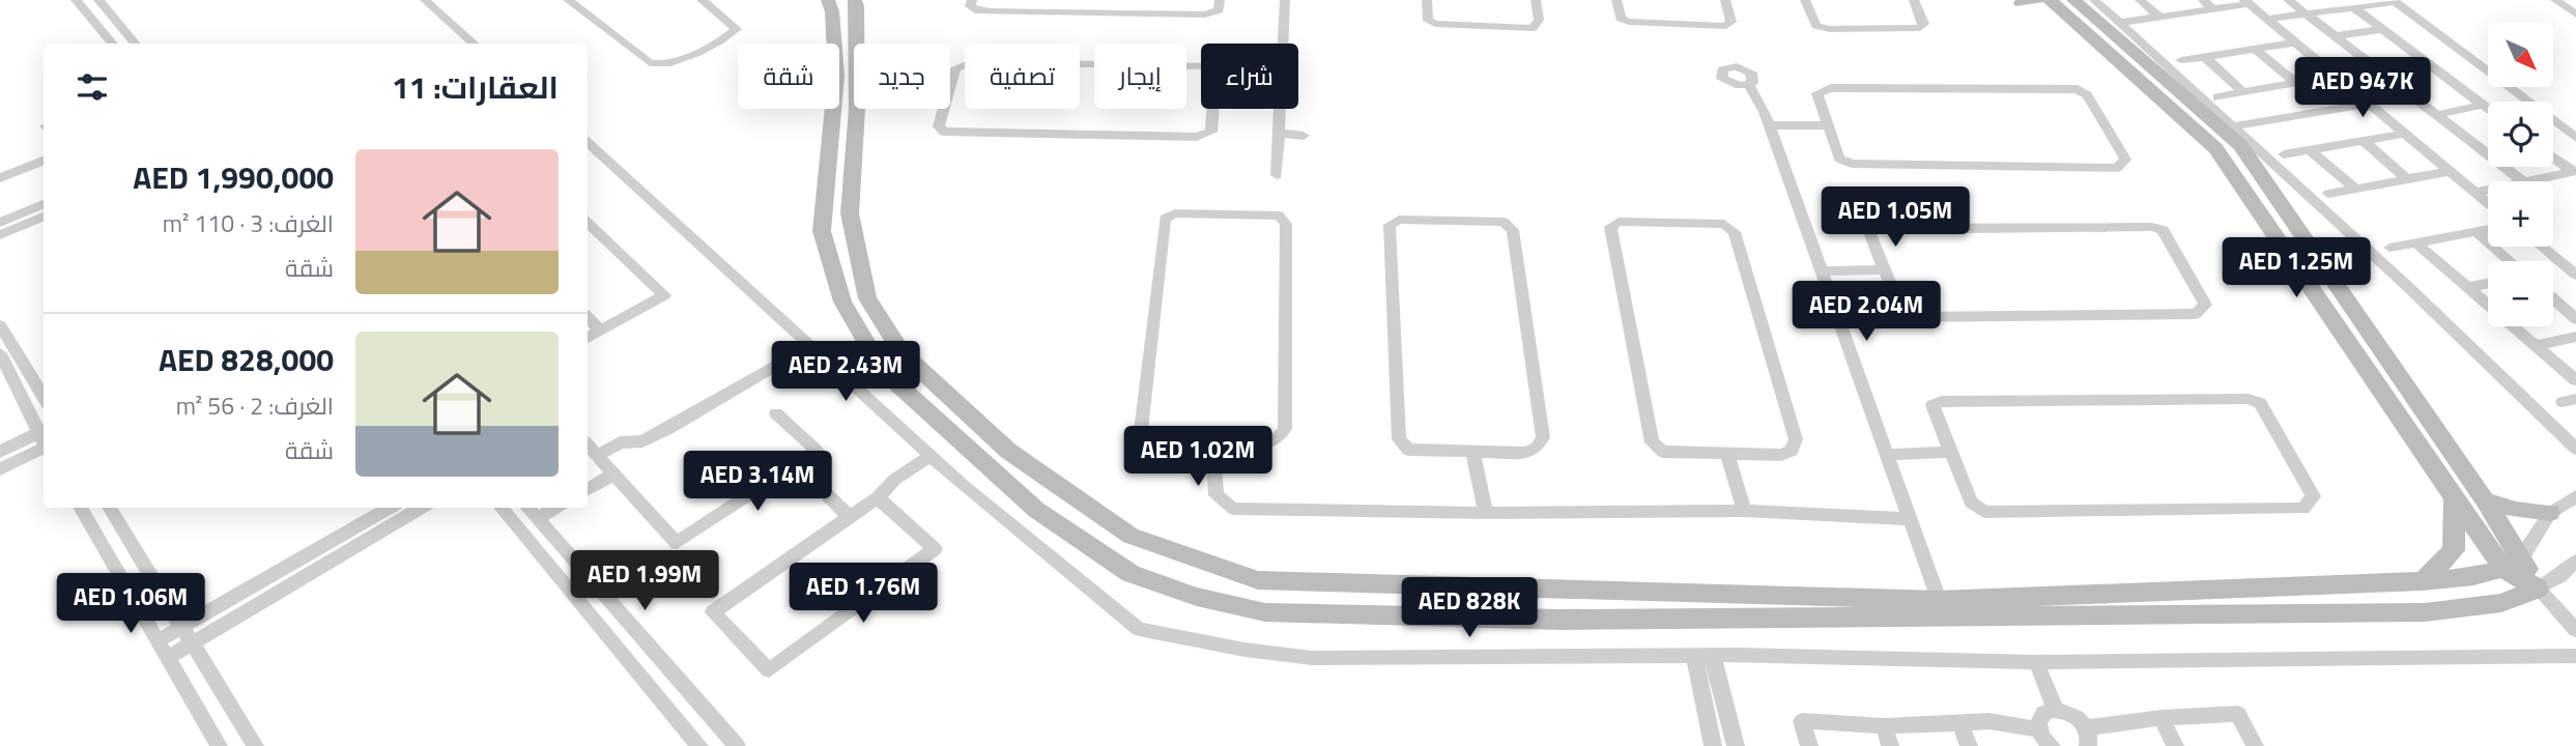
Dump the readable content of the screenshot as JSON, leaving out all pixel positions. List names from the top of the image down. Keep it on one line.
{"north":"bottom right","page":{"map_buttons":["+","−"],"chip":["شراء","إيجار","تصفية","جديد","شقة"],"heading":"العقارات: 11","price":["AED 947K","AED 1.05M","AED 1.25M","AED 2.04M","AED 2.43M","AED 1.02M","AED 3.14M","AED 1.99M","AED 1.76M","AED 1.06M","AED 828K"],"list":[{"name":"AED 1,990,000","note":"الغرف: 3 · 110 m² · شقة"},{"name":"AED 828,000","note":"الغرف: 2 · 56 m² · شقة"}]}}
